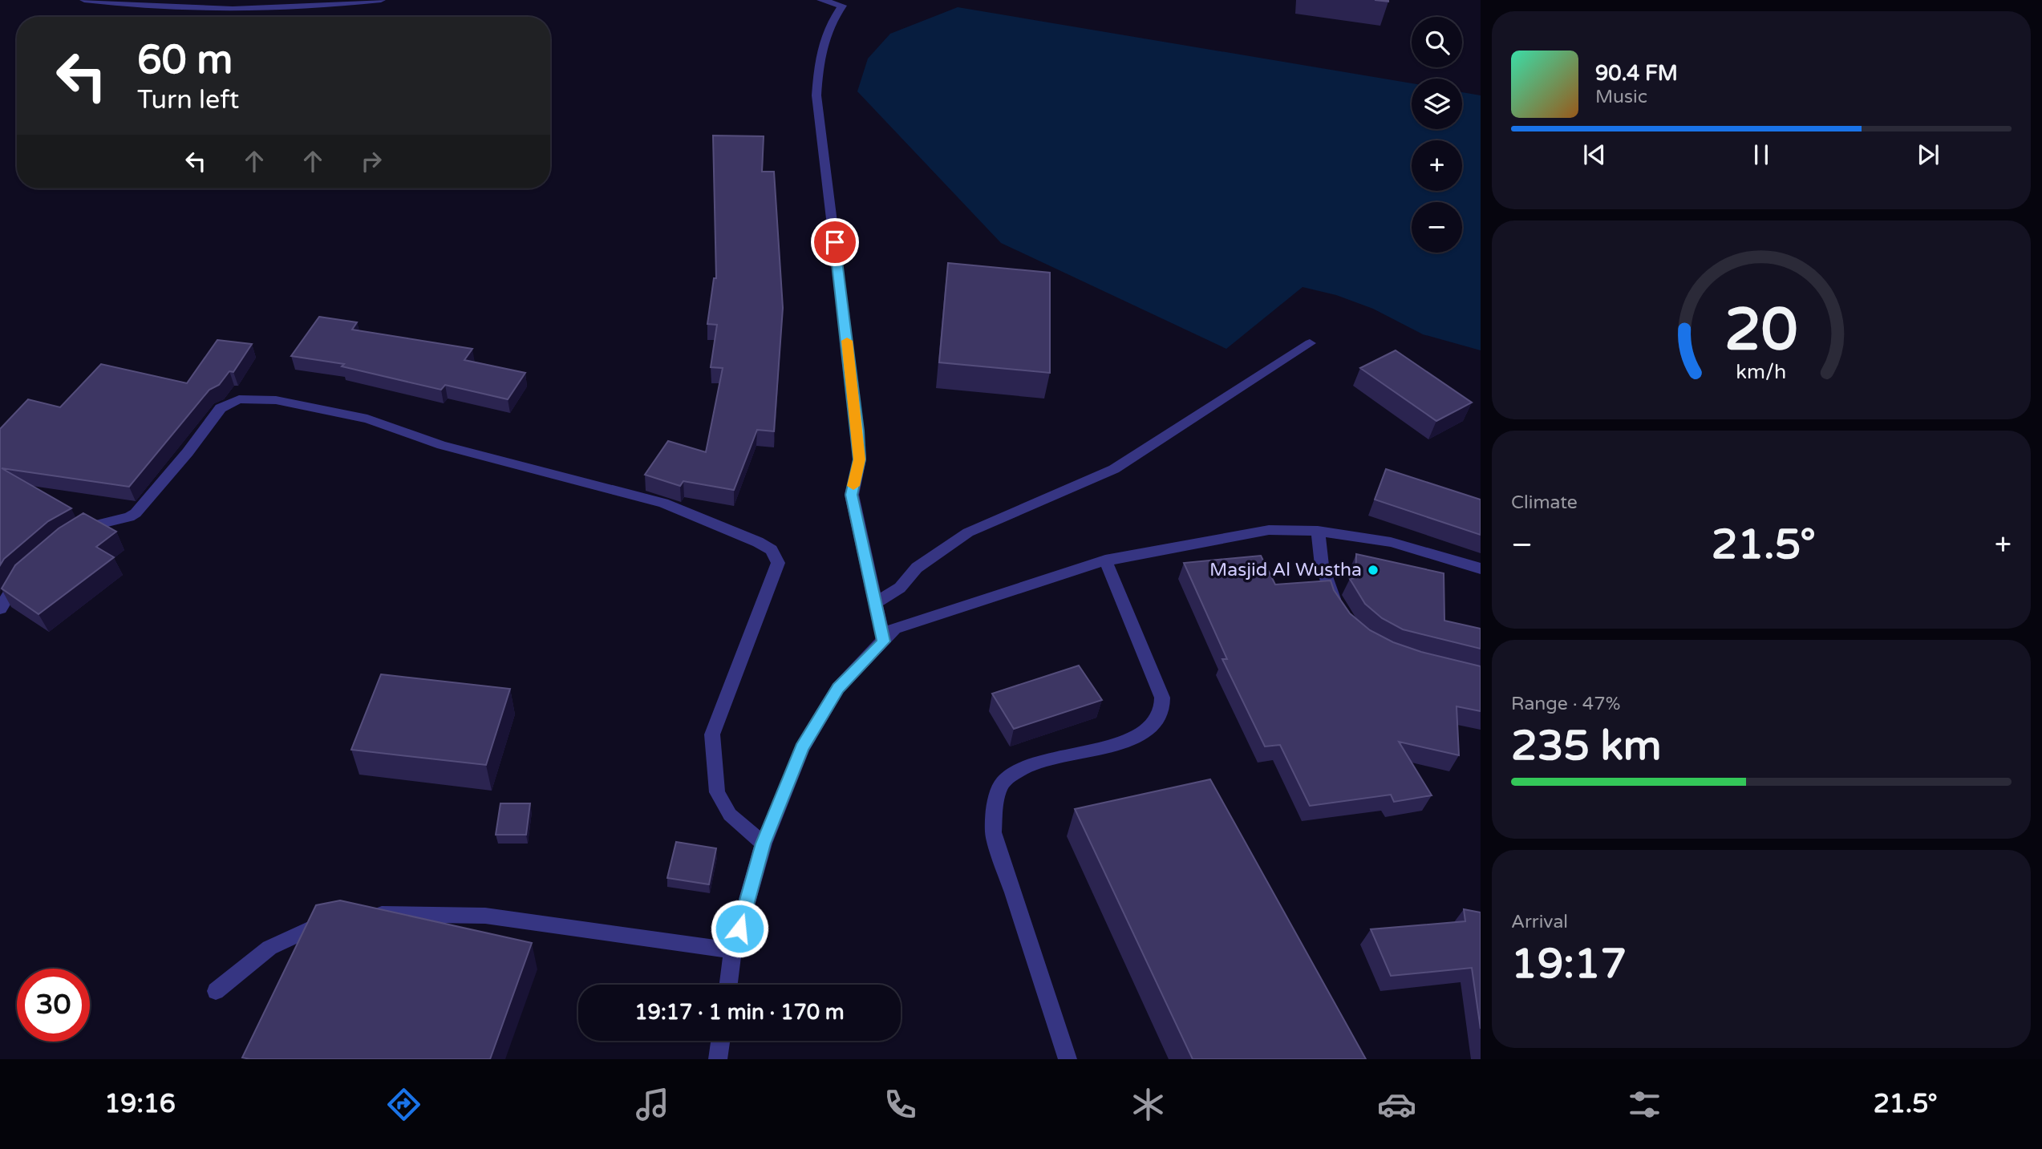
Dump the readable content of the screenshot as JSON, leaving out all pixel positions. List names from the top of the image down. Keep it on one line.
{"places":["Masjid Al Wustha"],"page":{"map_buttons":["+","−"],"turn":["60 m","Turn left"],"song":["90.4 FM","Music"],"tile":["Climate",["Range · 47%","235 km"],["Arrival","19:17"]],"heat":["−","21.5°","+"],"limit":"30","trip":"19:17 · 1 min · 170 m","tabs":["19:16","21.5°"],"gauge":["20","km/h"]}}
